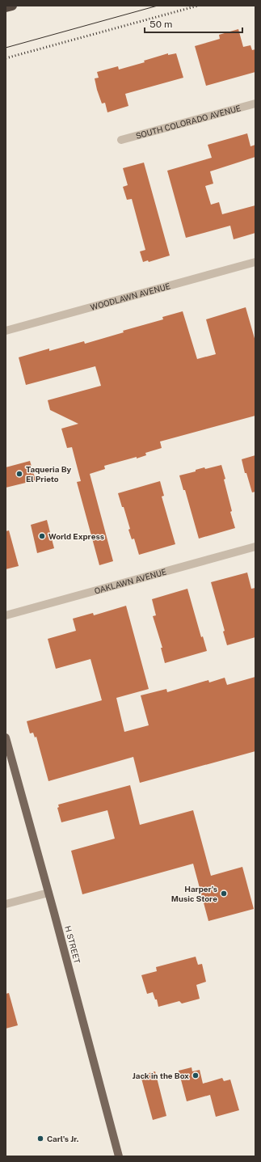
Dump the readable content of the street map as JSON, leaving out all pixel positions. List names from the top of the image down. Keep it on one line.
{"streets":{"main road":["H STREET"],"street":["SOUTH COLORADO AVENUE","WOODLAWN AVENUE","OAKLAWN AVENUE"]},"places":["Taqueria By El Prieto","World Express","Harper's Music Store","Jack in the Box","Carl's Jr."],"scale_bar":"50 m"}
